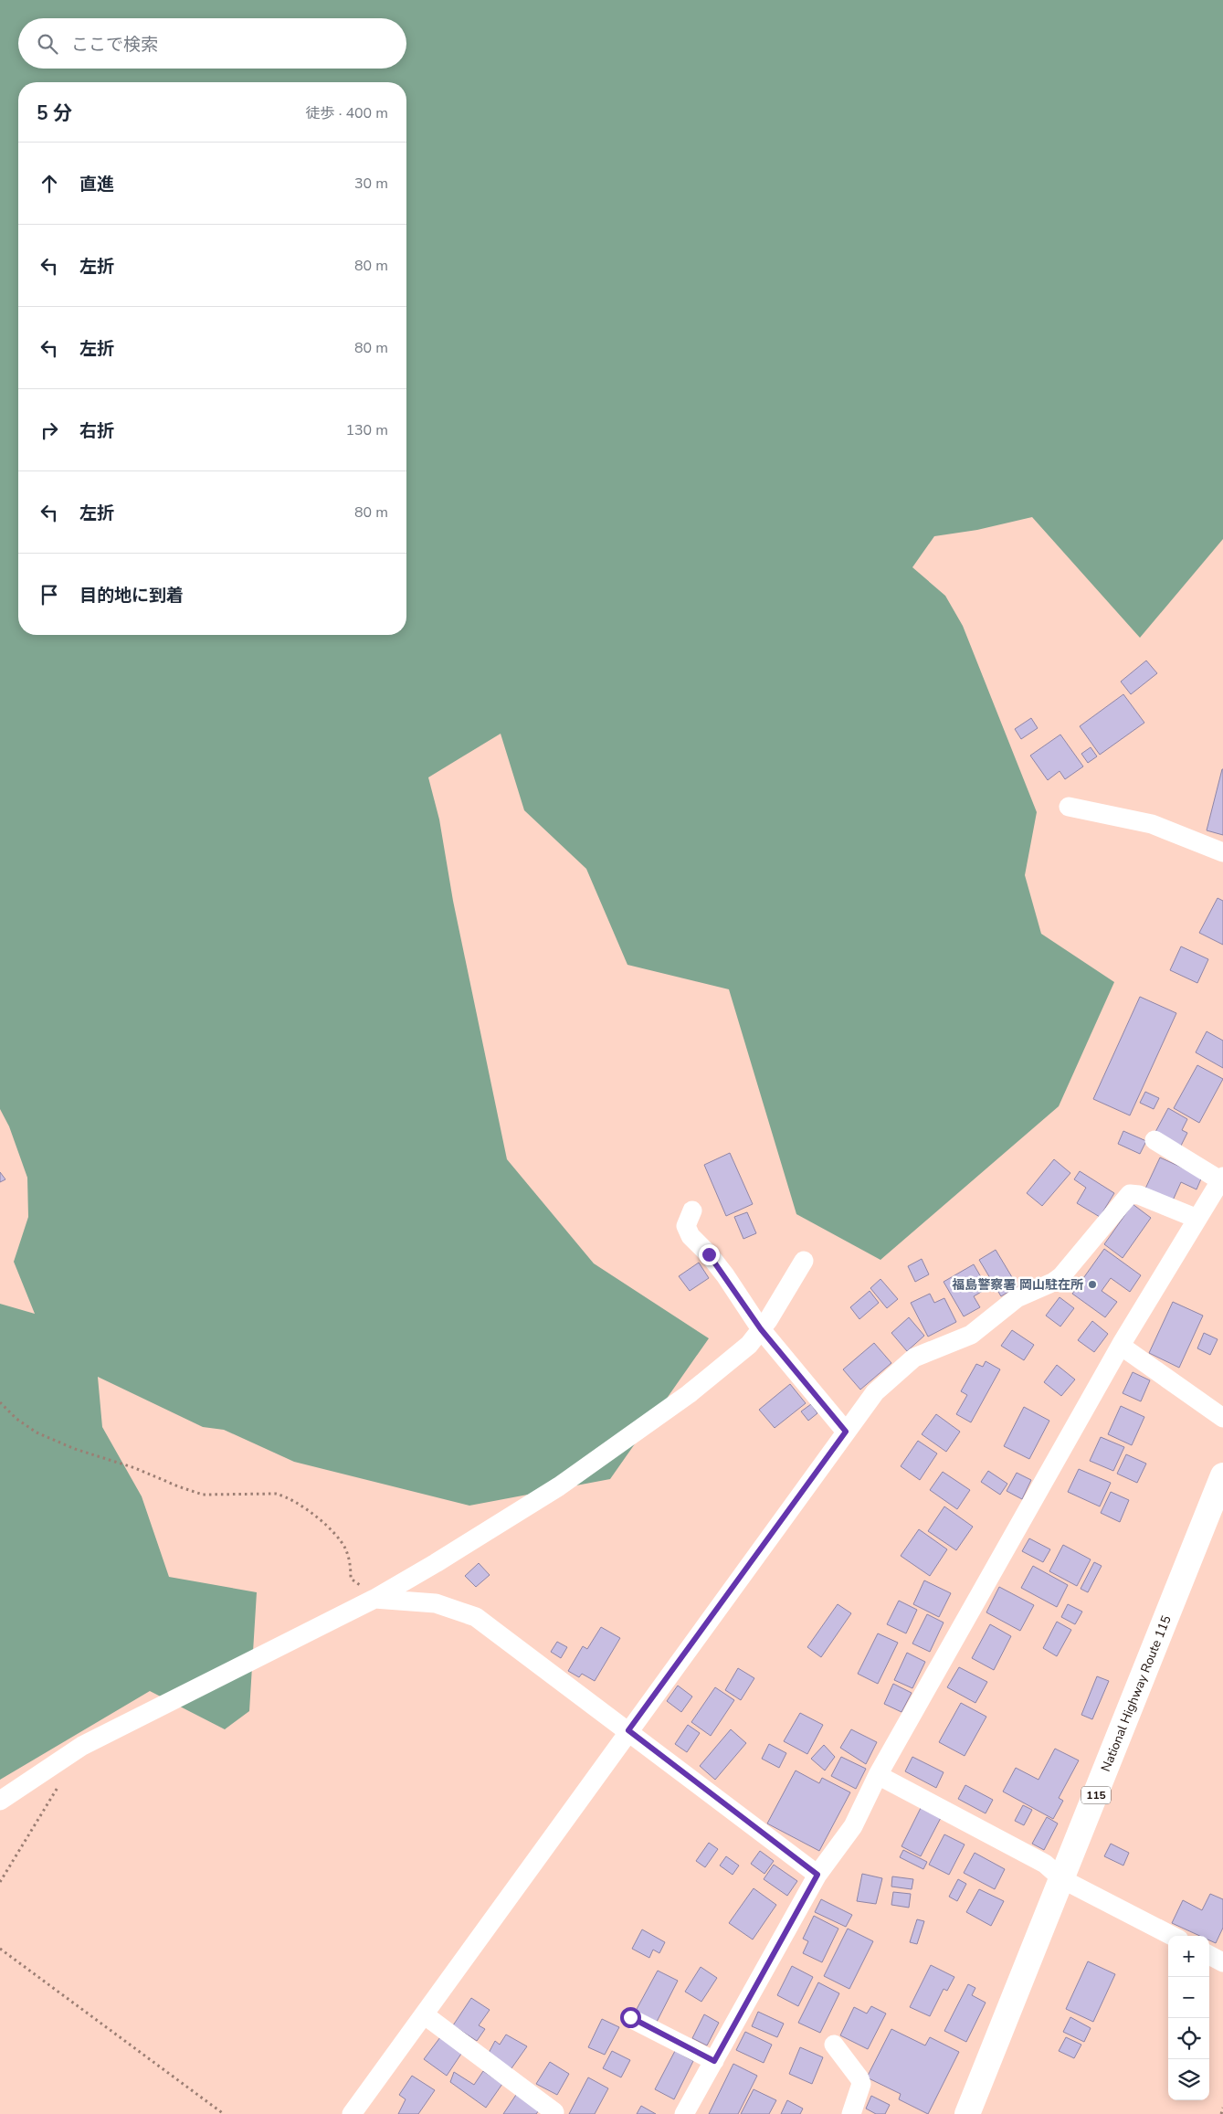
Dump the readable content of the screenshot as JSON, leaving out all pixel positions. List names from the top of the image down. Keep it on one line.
{"streets":{"highway":["National Highway Route 115","115"]},"places":["福島警察署 岡山駐在所"],"page":{"search":"ここで検索","heading":["5 分","徒歩 · 400 m"],"list":[["直進","30 m"],["左折","80 m"],["左折","80 m"],["右折","130 m"],["左折","80 m"],"目的地に到着"],"map_buttons":["+","−"]}}
